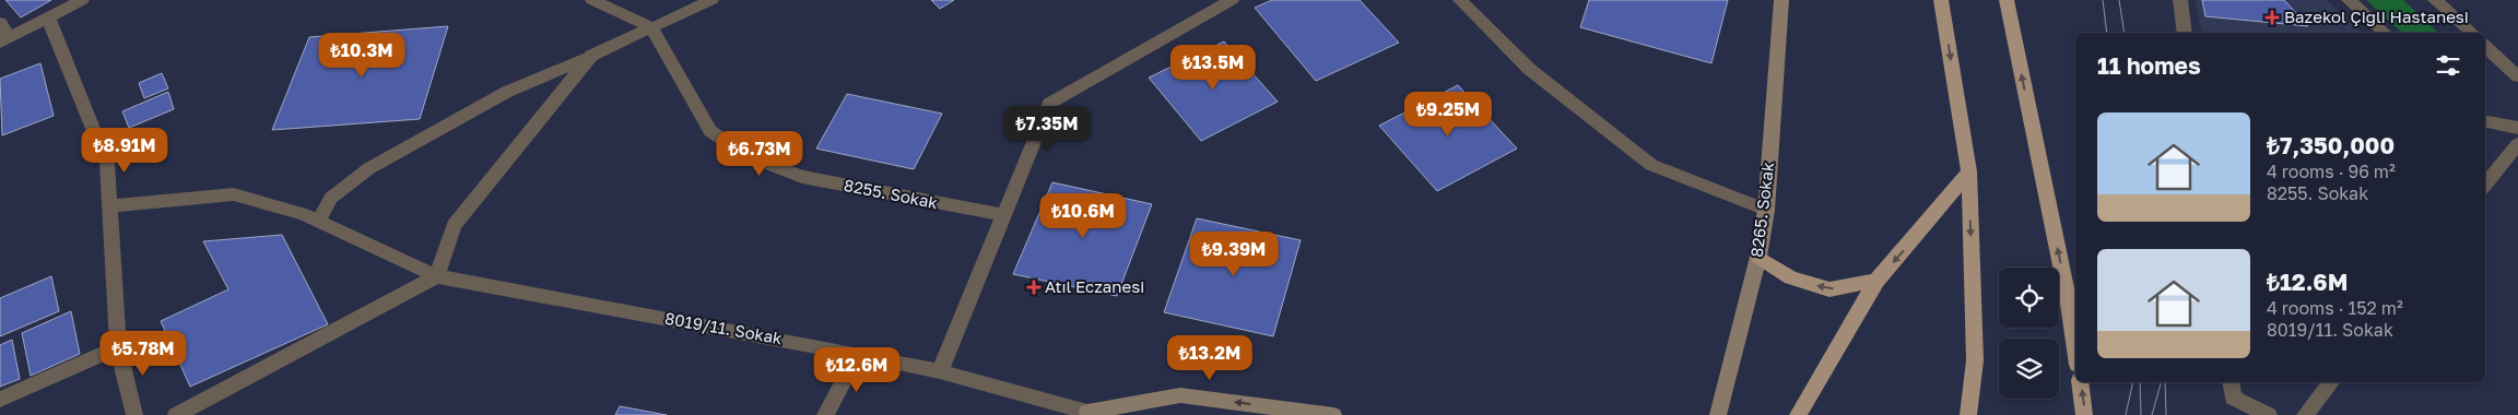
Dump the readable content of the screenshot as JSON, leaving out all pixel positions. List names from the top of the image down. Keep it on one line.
{"streets":{"street":["8255. Sokak","8265. Sokak","8019/11. Sokak"]},"places":{"health":["Bazekol Çiğli Hastanesi","Atıl Eczanesi"]},"page":{"price":["₺10.3M","₺13.5M","₺9.25M","₺7.35M","₺8.91M","₺6.73M","₺10.6M","₺9.39M","₺5.78M","₺13.2M","₺12.6M"],"heading":"11 homes","list":[{"name":"₺7,350,000","note":"4 rooms · 96 m² · 8255. Sokak"},{"name":"₺12.6M","note":"4 rooms · 152 m² · 8019/11. Sokak"}]}}
